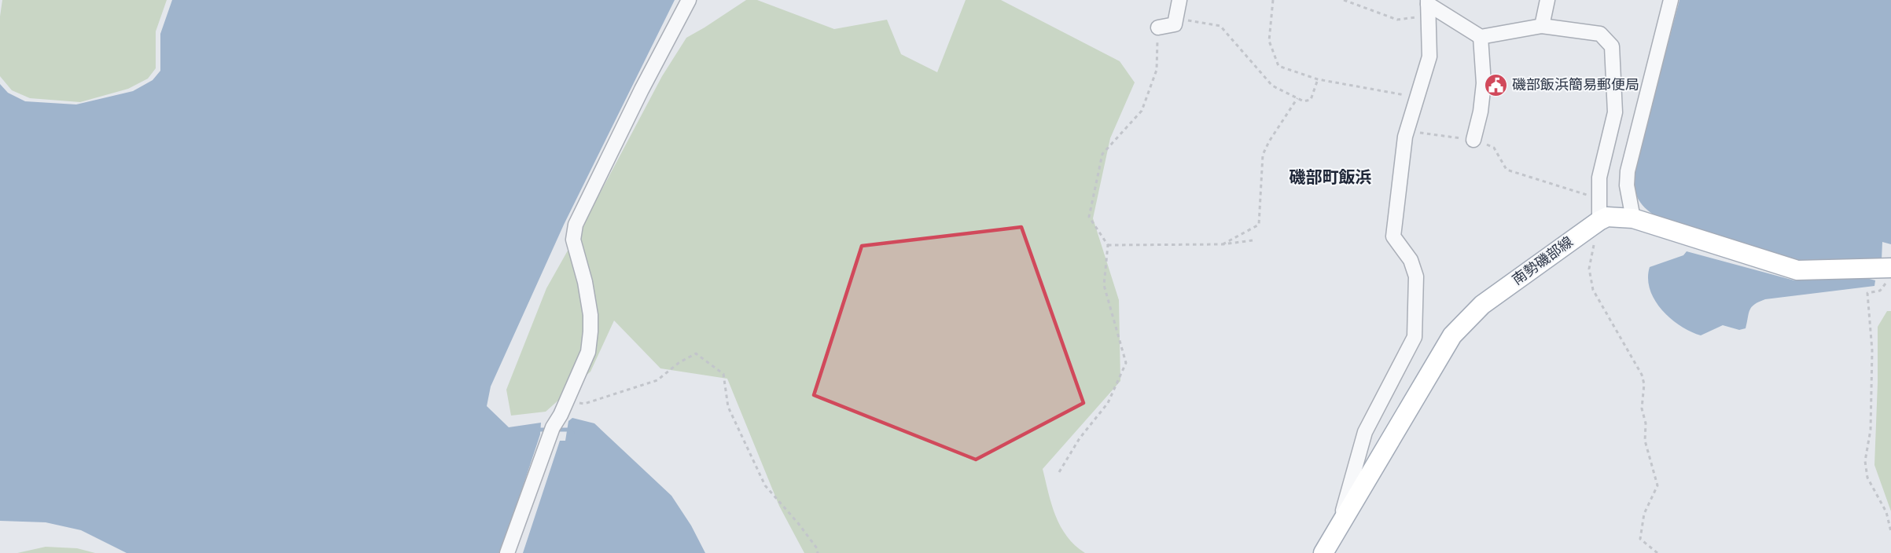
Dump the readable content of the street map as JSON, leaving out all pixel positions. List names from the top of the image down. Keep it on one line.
{"streets":{"main road":["南勢磯部線"]},"districts":["磯部町飯浜"],"places":{"public building":["磯部飯浜簡易郵便局"]}}
